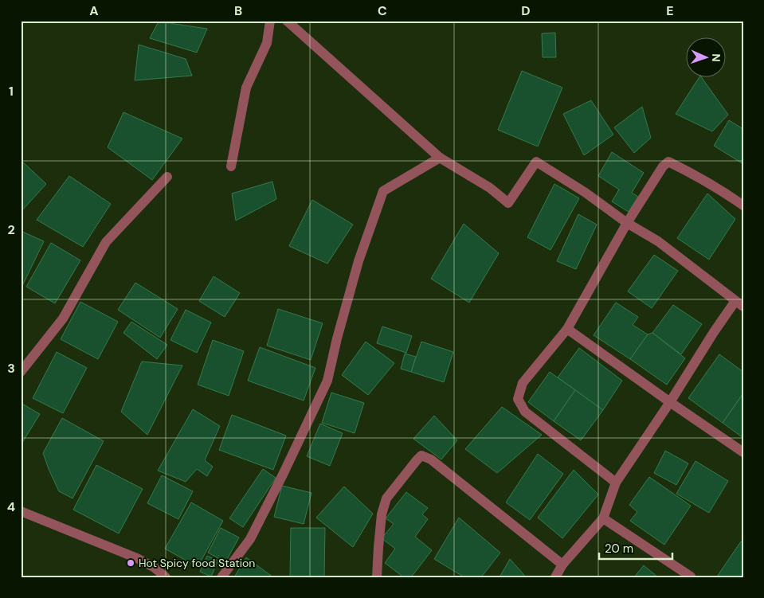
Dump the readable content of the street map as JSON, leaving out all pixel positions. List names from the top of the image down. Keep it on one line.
{"places":["Hot Spicy food Station"],"scale_bar":"20 m","north":"right","grid":{"columns":["A","B","C","D","E"],"rows":["1","2","3","4"]}}
